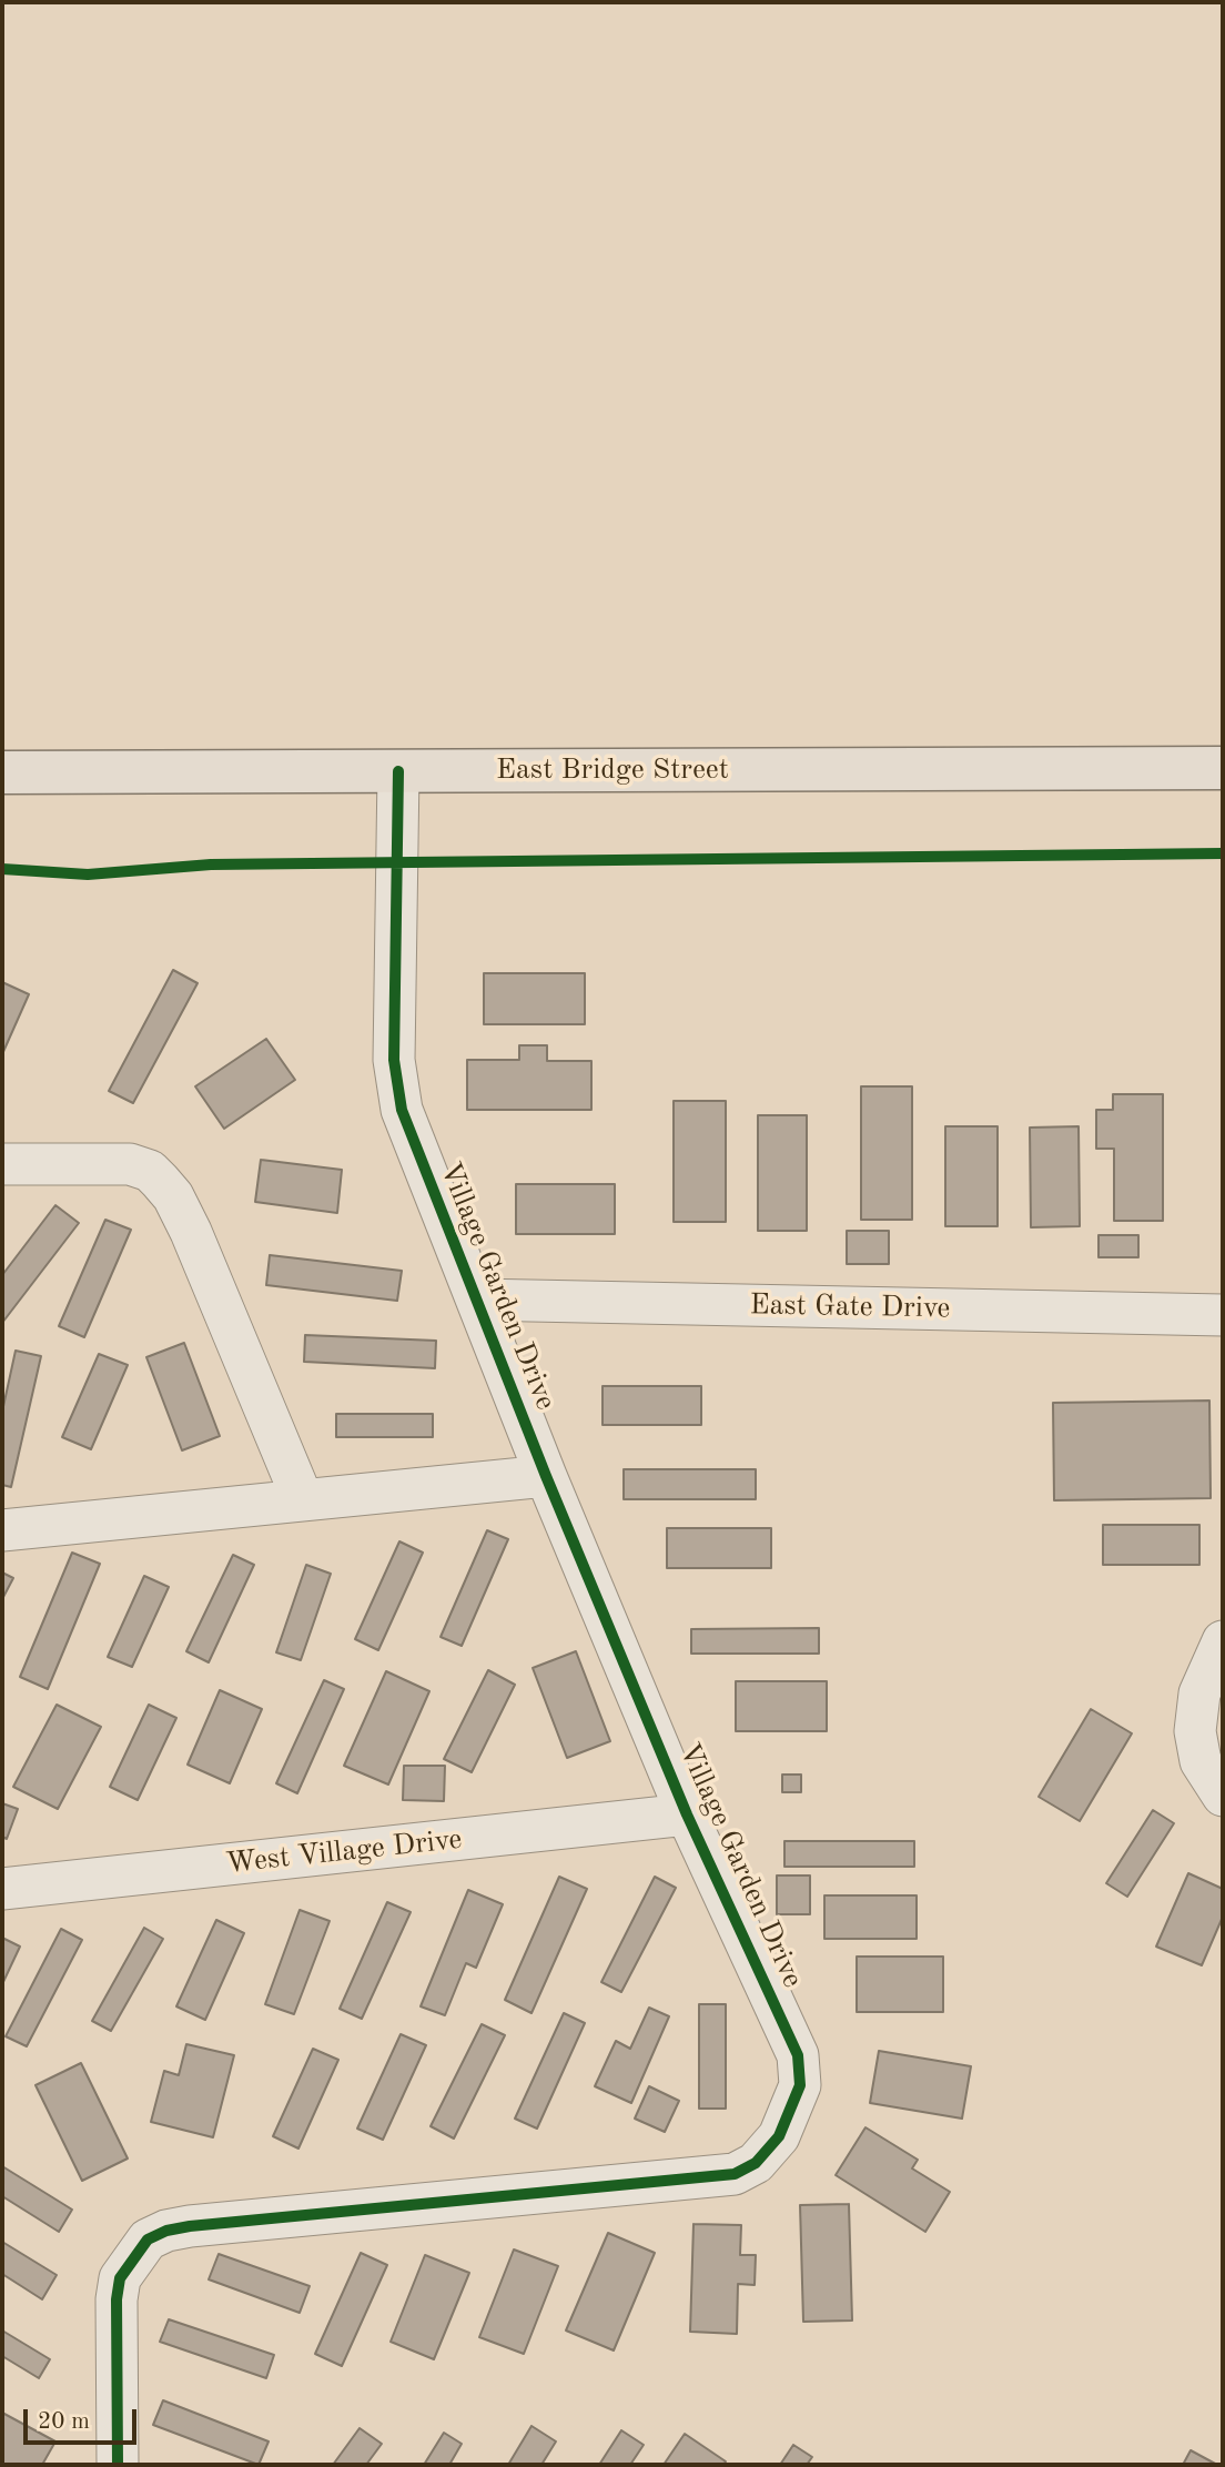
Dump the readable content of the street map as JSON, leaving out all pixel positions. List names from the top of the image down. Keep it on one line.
{"streets":{"main road":["East Bridge Street"],"street":["Village Garden Drive","East Gate Drive","West Village Drive"]},"crossings":[["East Bridge Street","Village Garden Drive"],["Village Garden Drive","East Gate Drive"],["Village Garden Drive","West Village Drive"]],"scale_bar":"20 m"}
